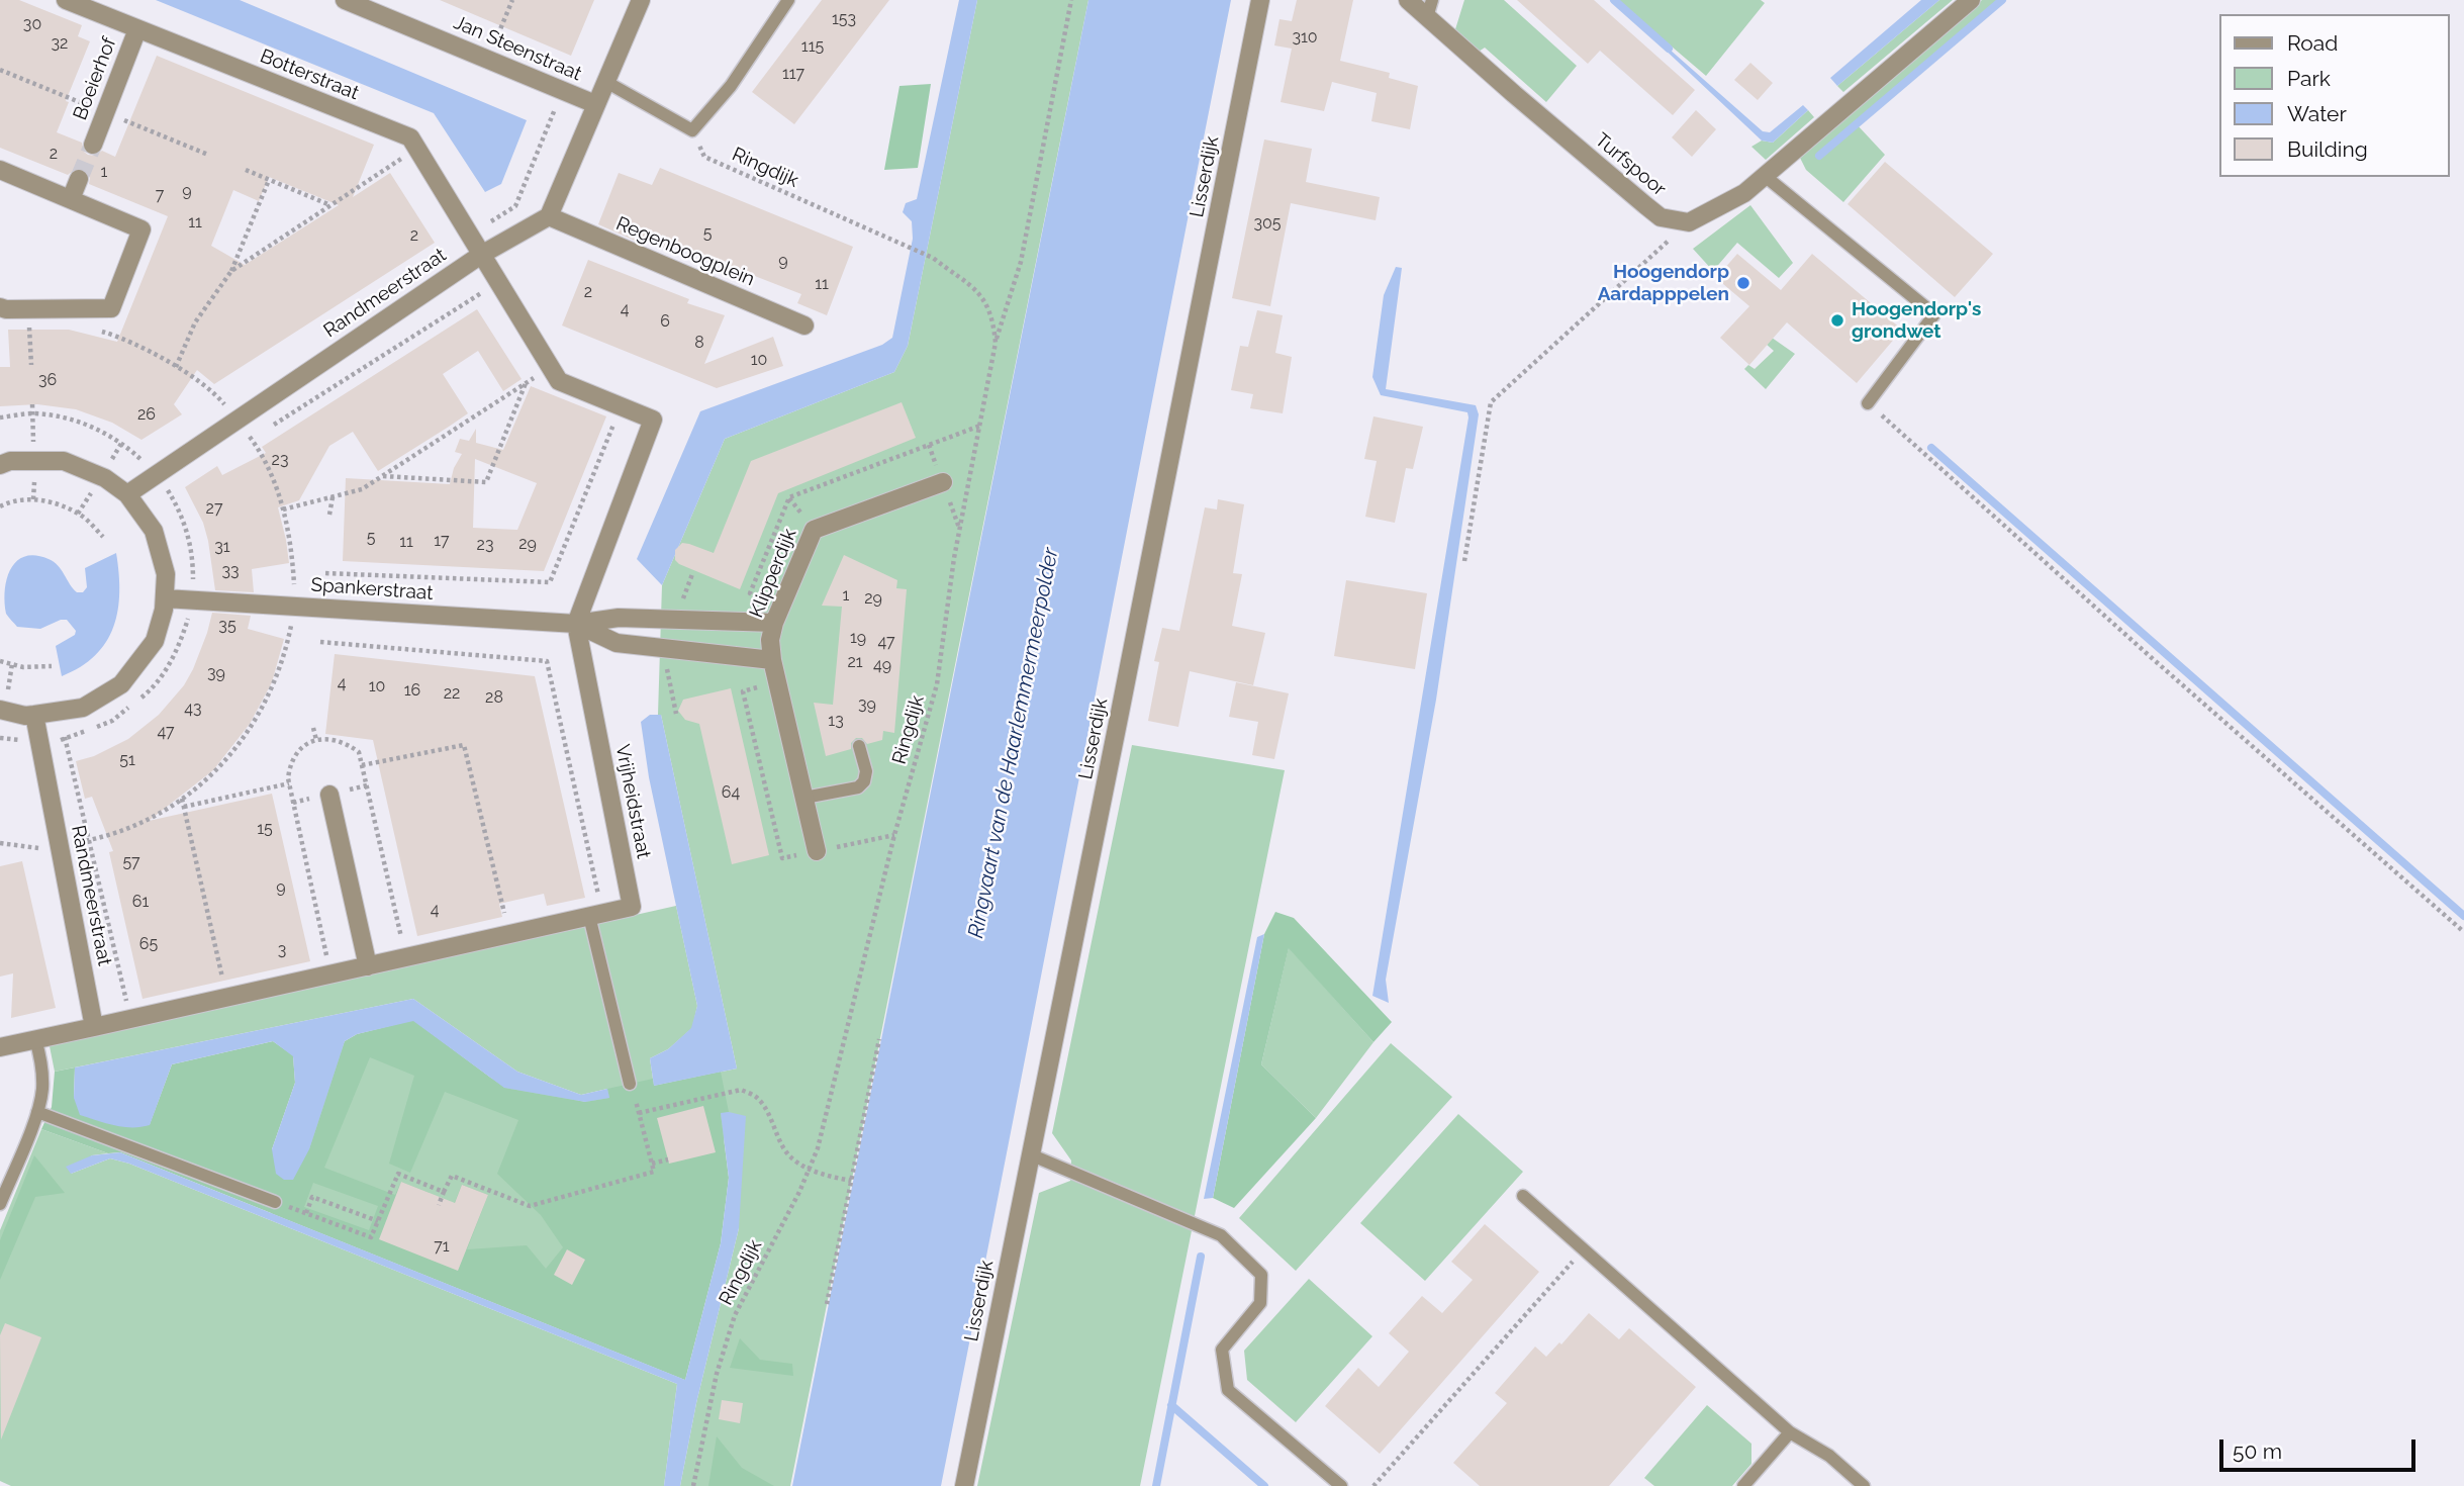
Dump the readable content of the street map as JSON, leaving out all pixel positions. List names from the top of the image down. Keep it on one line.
{"streets":{"street":["Jan Steenstraat","Botterstraat","Boeierhof","Turfspoor","Lisserdijk","Regenboogplein","Randmeerstraat","Klipperdijk","Spankerstraat","Vrijheidstraat"],"path":["Ringdijk"]},"crossings":[["Botterstraat","Boeierhof"],["Botterstraat","Randmeerstraat"],["Regenboogplein","Randmeerstraat"],["Randmeerstraat","Vrijheidstraat"],["Klipperdijk","Spankerstraat"],["Spankerstraat","Vrijheidstraat"]],"water":["Ringvaart van de Haarlemmermeerpolder"],"places":["Hoogendorp Aardapppelen","Hoogendorp's grondwet"],"house_numbers":["153","30","310","32","115","117","2","1","9","7","11","305","5","2","9","11","2","4","6","8","10","36","26","23","27","5","17","11","29","23","31","33","1","29","35","19","47","21","49","39","4","10","16","22","28","39","43","13","47","51","64","15","57","9","61","4","65","3","71"],"legend":["Road","Park","Water","Building"],"scale_bar":"50 m"}
